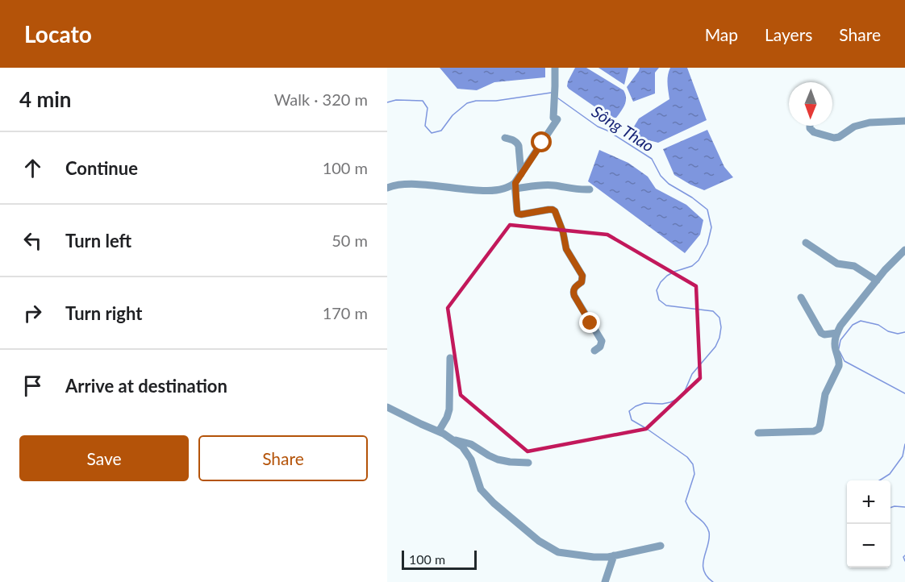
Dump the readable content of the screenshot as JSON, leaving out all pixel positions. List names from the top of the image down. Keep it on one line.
{"water":["Sông Thao"],"scale_bar":"100 m","north":"bottom","page":{"header":"Locato","nav":["Map","Layers","Share"],"heading":["4 min","Walk · 320 m"],"list":[["Continue","100 m"],["Turn left","50 m"],["Turn right","170 m"],"Arrive at destination"],"buttons":["Save","Share"],"map_buttons":["+","−"],"scale":"100 m"}}
